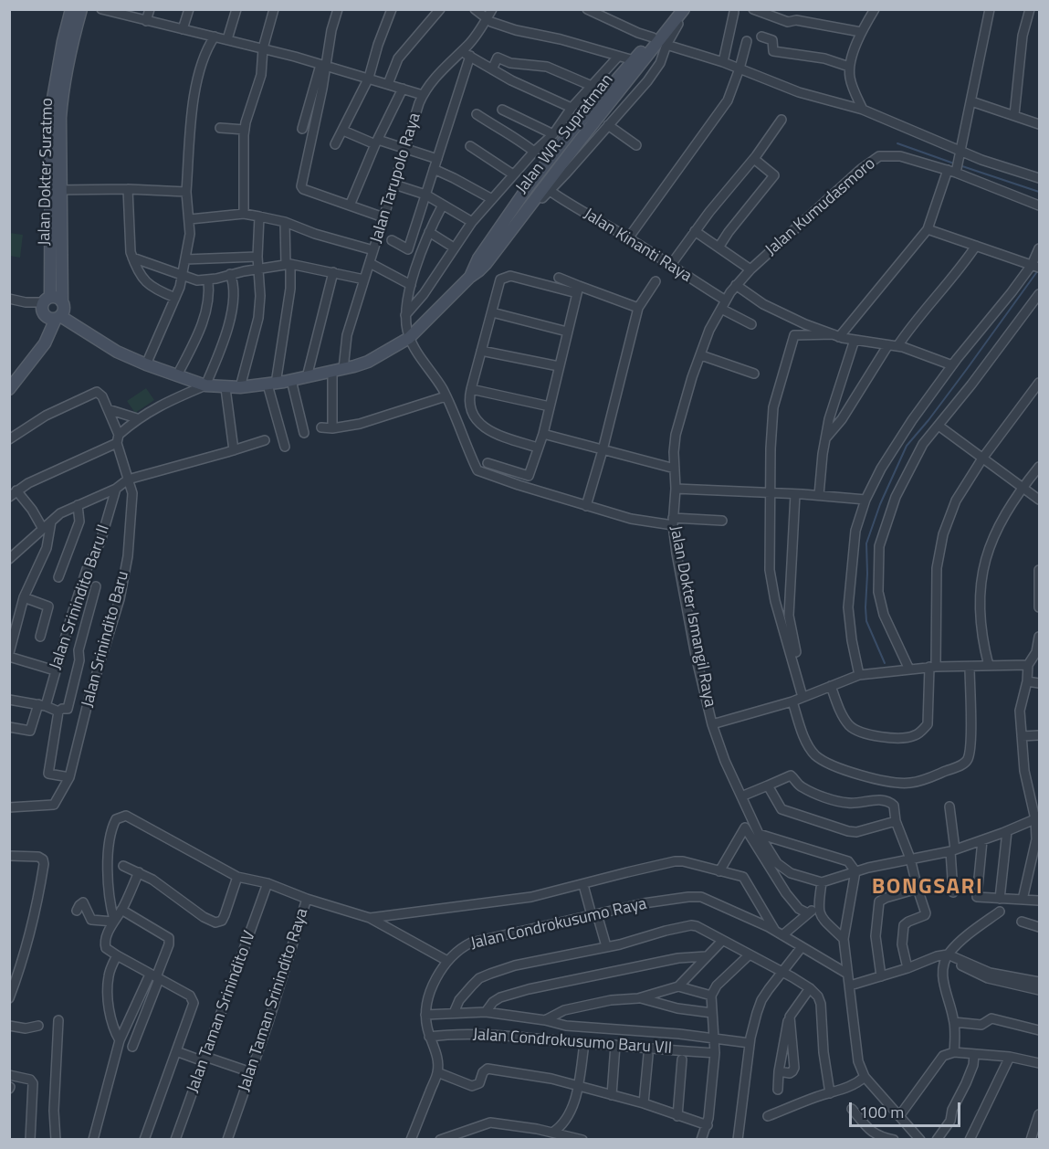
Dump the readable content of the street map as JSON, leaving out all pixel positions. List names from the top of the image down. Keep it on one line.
{"streets":{"main road":["Jalan WR. Supratman","Jalan Dokter Suratmo"],"street":["Jalan Tarupolo Raya","Jalan Kumudasmoro","Jalan Kinanti Raya","Jalan Srinindito Baru II","Jalan Dokter Ismangil Raya","Jalan Srinindito Baru","Jalan Condrokusumo Raya","Jalan Taman Srinindito Raya","Jalan Taman Srinindito IV","Jalan Condrokusumo Baru VII"]},"crossings":[["Jalan WR. Supratman","Jalan Dokter Suratmo"],["Jalan WR. Supratman","Jalan Tarupolo Raya"],["Jalan Kumudasmoro","Jalan Dokter Ismangil Raya"],["Jalan Kinanti Raya","Jalan Dokter Ismangil Raya"],["Jalan Condrokusumo Raya","Jalan Condrokusumo Baru VII"],["Jalan Taman Srinindito Raya","Jalan Taman Srinindito IV"]],"districts":["BONGSARI"],"scale_bar":"100 m"}
